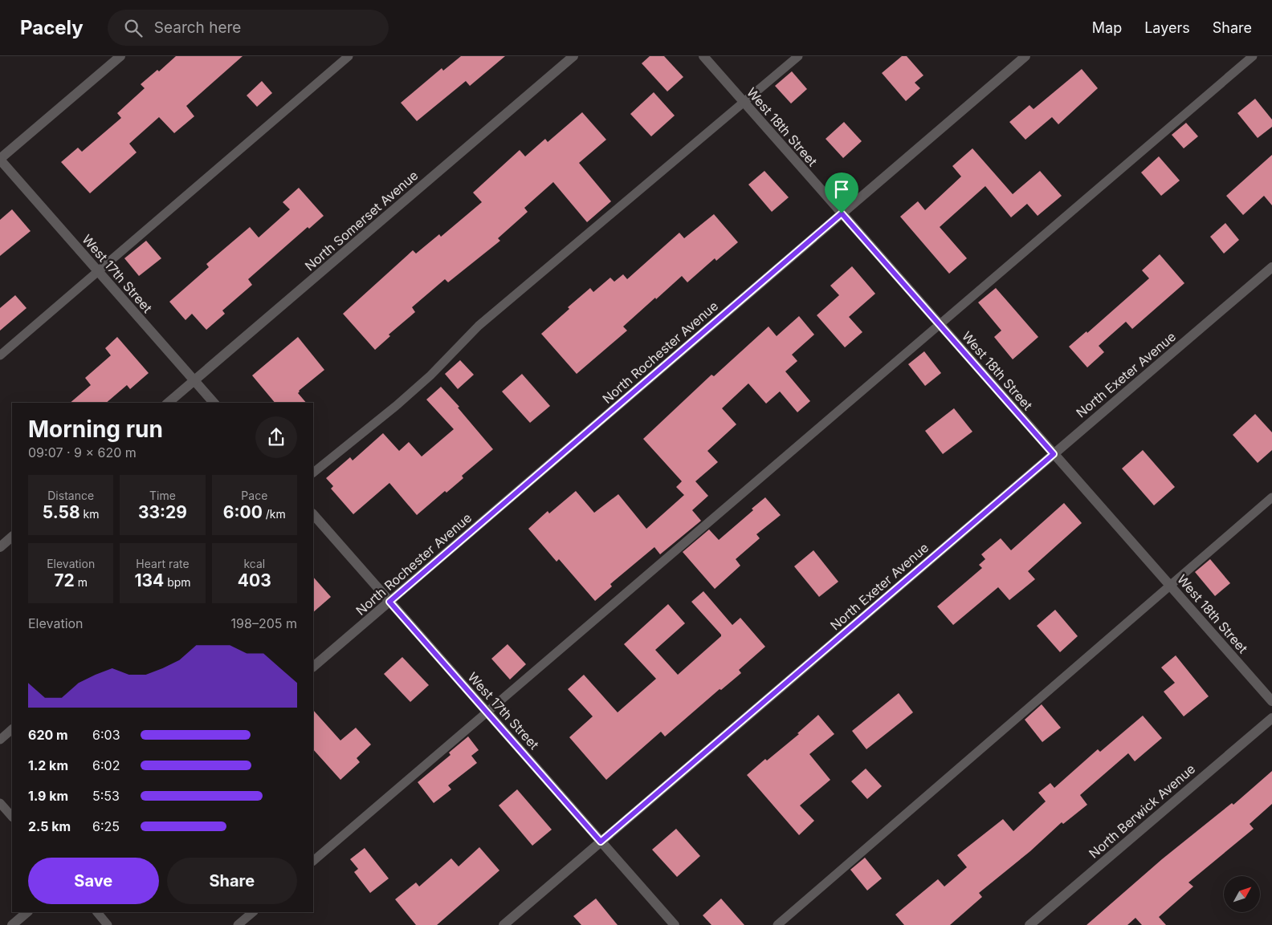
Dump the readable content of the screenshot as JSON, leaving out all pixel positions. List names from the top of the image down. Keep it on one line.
{"streets":{"street":["West 18th Street","North Somerset Avenue","West 17th Street","North Rochester Avenue","North Exeter Avenue","North Berwick Avenue"]},"crossings":[["West 18th Street","North Rochester Avenue"],["West 18th Street","North Exeter Avenue"],["North Somerset Avenue","West 17th Street"],["West 17th Street","North Rochester Avenue"],["West 17th Street","North Exeter Avenue"]],"north":"top right","page":{"header":"Pacely","search":"Search here","nav":["Map","Layers","Share"],"heading":["Morning run","09:07 · 9 × 620 m"],"stats":[["Distance","5.58 km"],["Time","33:29"],["Pace","6:00 /km"],["Elevation","72 m"],["Heart rate","134 bpm"],["kcal","403"]],"chart":["Elevation","198–205 m"],"list":[{"name":"620 m","note":"6:03"},{"name":"1.2 km","note":"6:02"},{"name":"1.9 km","note":"5:53"},{"name":"2.5 km","note":"6:25"}],"buttons":["Save","Share"]}}
